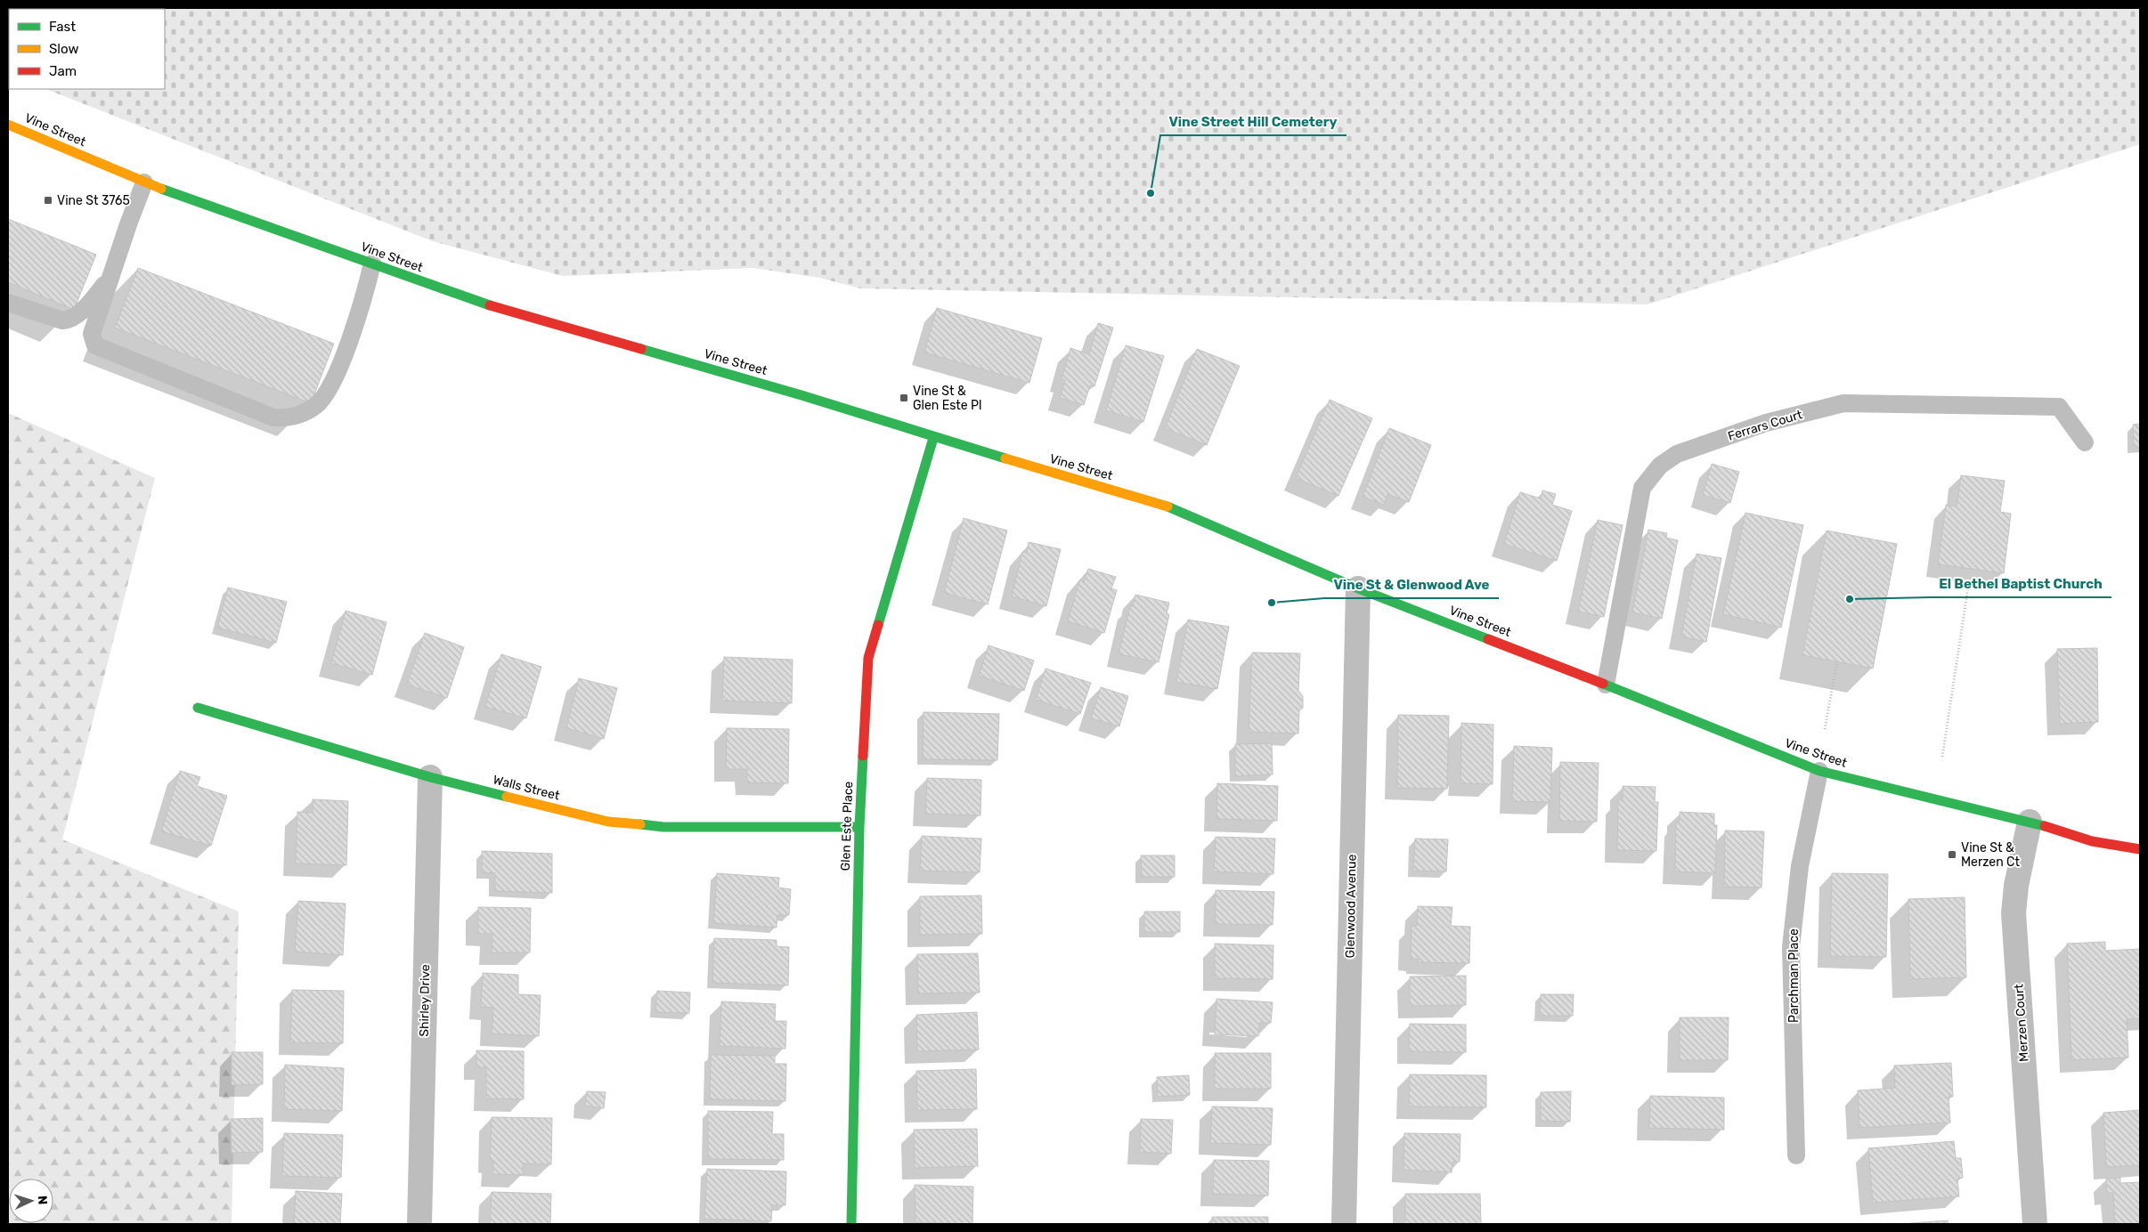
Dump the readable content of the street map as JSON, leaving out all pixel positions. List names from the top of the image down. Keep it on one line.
{"streets":{"main road":["Vine Street","Walls Street","Glen Este Place"],"street":["Glenwood Avenue","Shirley Drive","Merzen Court"],"lane":["Ferrars Court","Parchman Place"]},"crossings":[["Vine Street","Ferrars Court"],["Vine Street","Glen Este Place"],["Vine Street","Glenwood Avenue"],["Vine Street","Parchman Place"],["Vine Street","Merzen Court"],["Walls Street","Glen Este Place"],["Walls Street","Shirley Drive"]],"places":{"other":["Vine Street Hill Cemetery","El Bethel Baptist Church","Vine St & Glenwood Ave"],"transit":["Vine St 3765","Vine St & Glen Este Pl","Vine St & Merzen Ct"]},"legend":["Fast","Slow","Jam"],"north":"right"}
